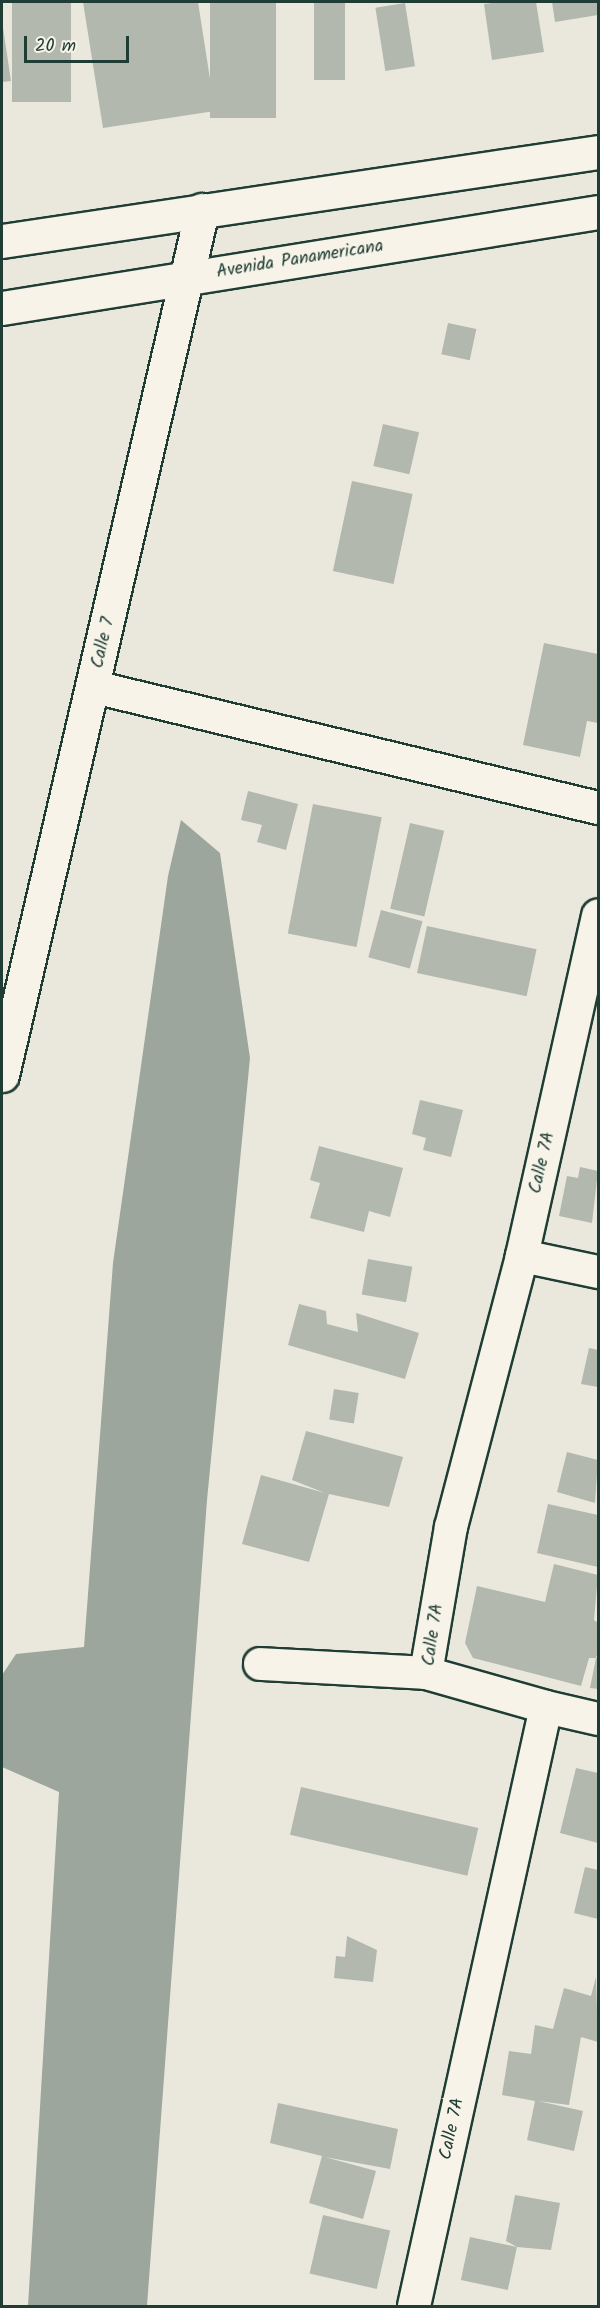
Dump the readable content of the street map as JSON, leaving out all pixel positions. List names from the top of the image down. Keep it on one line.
{"streets":{"main road":["Avenida Panamericana","Calle 7"],"street":["Calle 7A"]},"crossings":[["Avenida Panamericana","Calle 7"]],"scale_bar":"20 m"}
